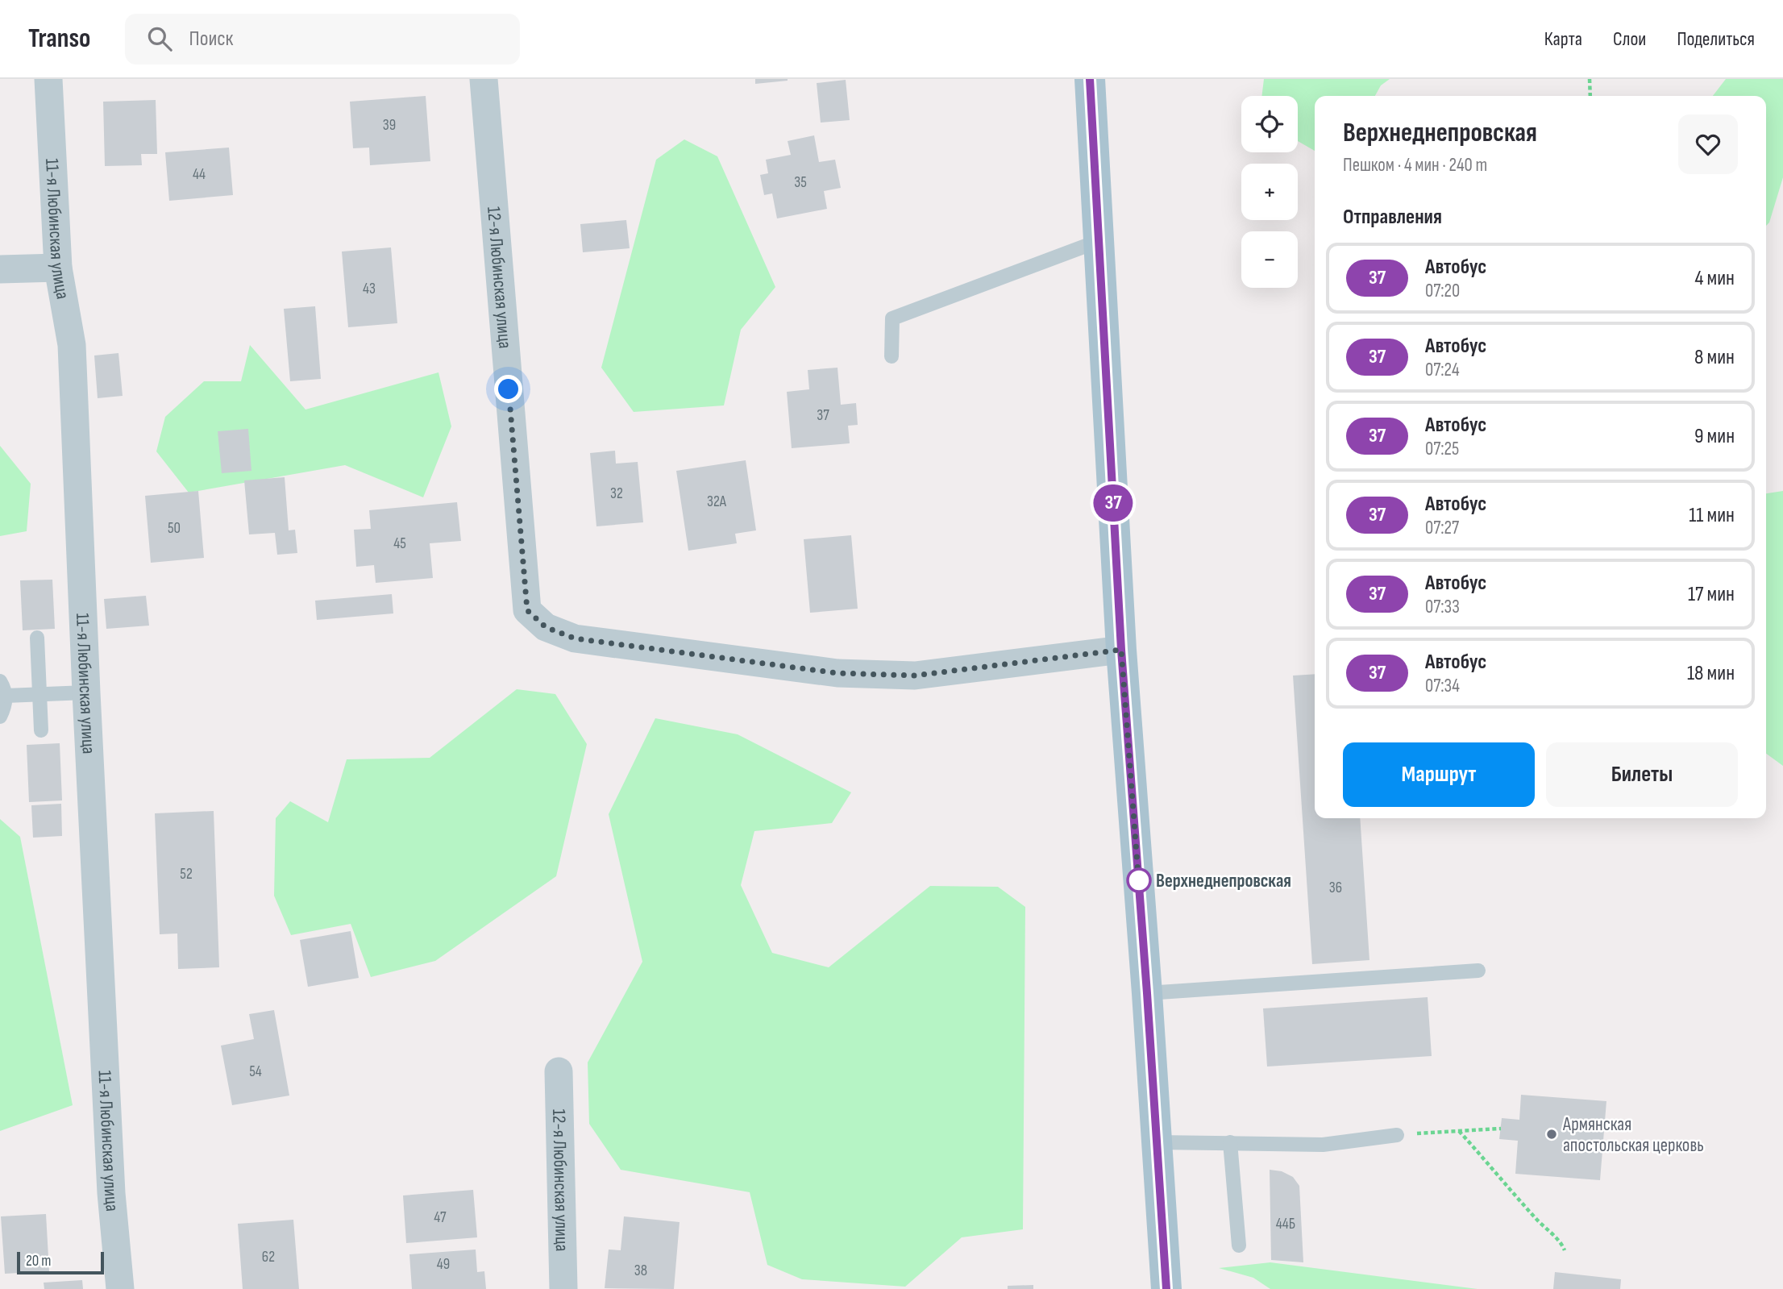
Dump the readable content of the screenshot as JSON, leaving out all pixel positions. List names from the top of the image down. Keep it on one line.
{"streets":{"street":["11-я Любинская улица","12-я Любинская улица"]},"places":["Верхнеднепровская","Армянская апостольская церковь"],"lines":["bus line 37"],"house_numbers":["39","44","35","43","37","32","32А","50","45","52","36","54","47","44Б","62","49","38"],"scale_bar":"20 m","page":{"header":"Transo","search":"Поиск","nav":["Карта","Слои","Поделиться"],"on_map":"37","map_buttons":["+","−"],"heading":[["Верхнеднепровская","Пешком · 4 мин · 240 m"],"Отправления"],"list":[{"mark":"37","name":"Автобус","note":"07:20","value":"4 мин"},{"mark":"37","name":"Автобус","note":"07:24","value":"8 мин"},{"mark":"37","name":"Автобус","note":"07:25","value":"9 мин"},{"mark":"37","name":"Автобус","note":"07:27","value":"11 мин"},{"mark":"37","name":"Автобус","note":"07:33","value":"17 мин"},{"mark":"37","name":"Автобус","note":"07:34","value":"18 мин"}],"buttons":["Маршрут","Билеты"],"scale":"20 m"}}
